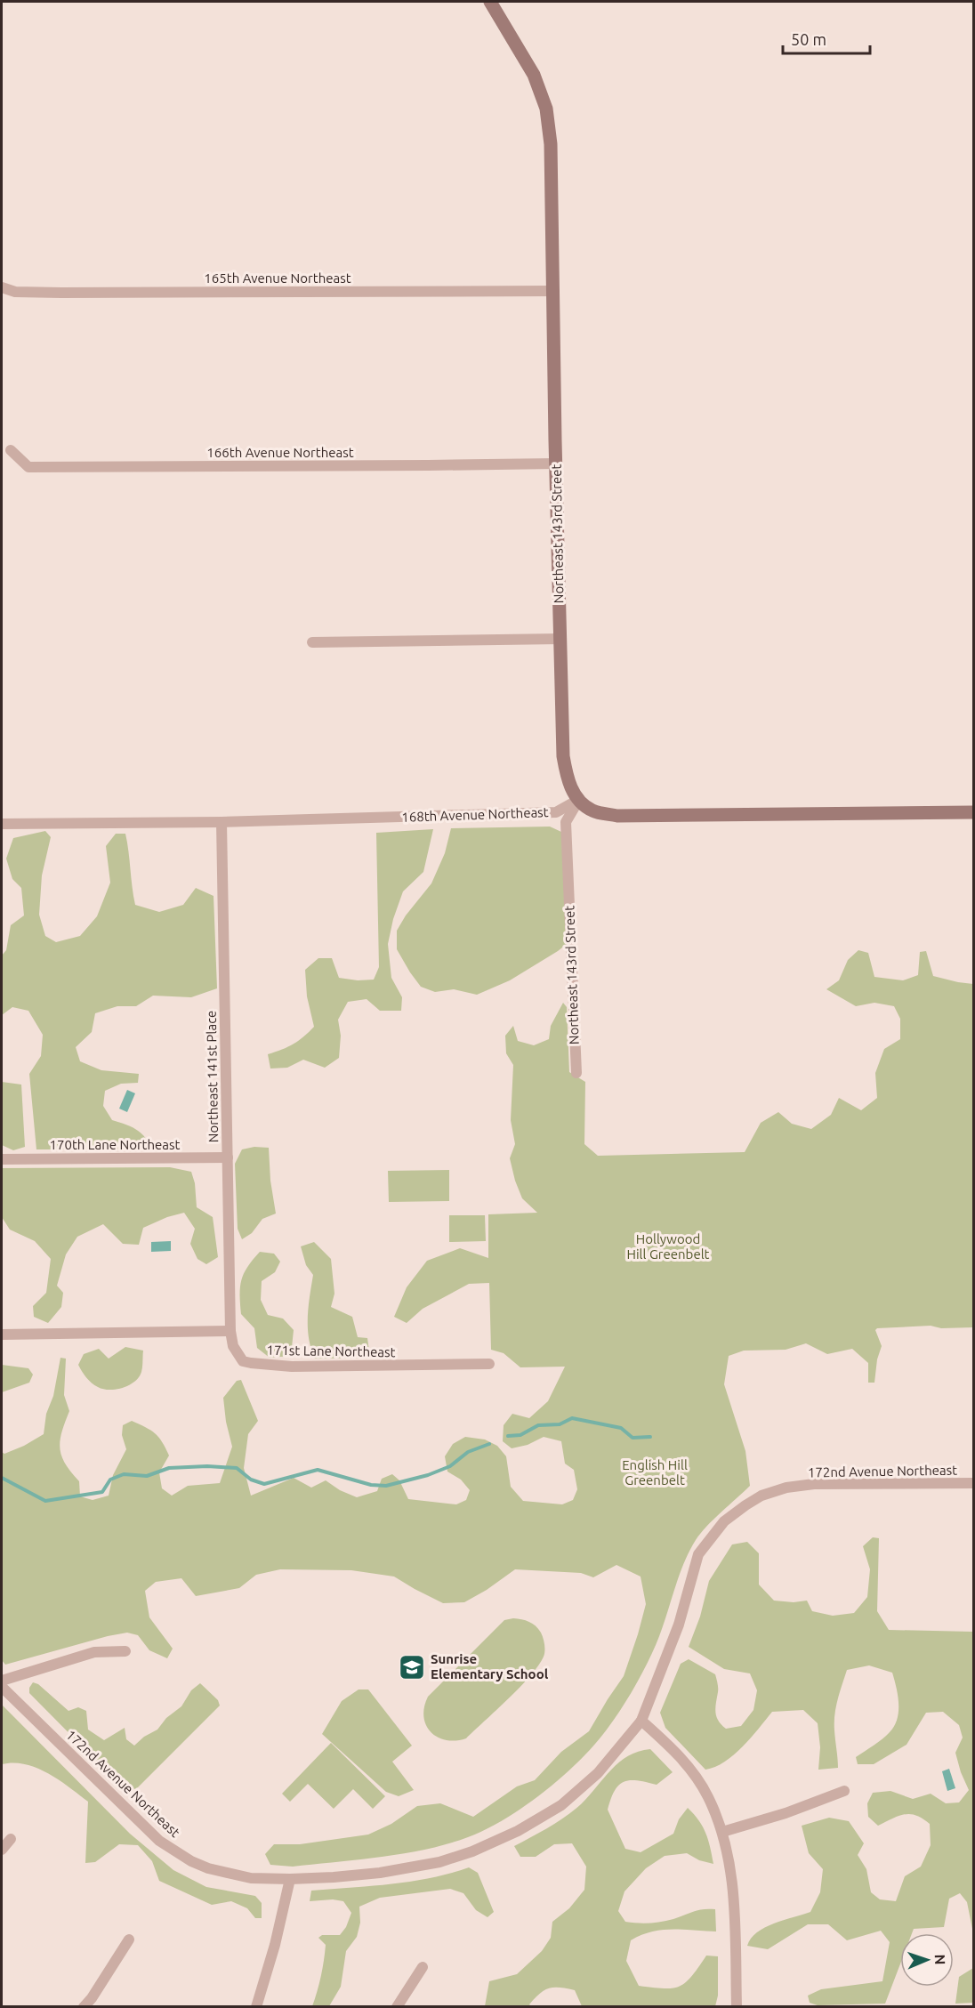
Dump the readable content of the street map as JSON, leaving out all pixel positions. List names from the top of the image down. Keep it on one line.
{"streets":{"street":["165th Avenue Northeast","166th Avenue Northeast","Northeast 143rd Street","168th Avenue Northeast","Northeast 141st Place","170th Lane Northeast","171st Lane Northeast","172nd Avenue Northeast"]},"crossings":[["165th Avenue Northeast","Northeast 143rd Street"],["166th Avenue Northeast","Northeast 143rd Street"],["Northeast 143rd Street","168th Avenue Northeast"],["168th Avenue Northeast","Northeast 141st Place"],["Northeast 141st Place","170th Lane Northeast"],["Northeast 141st Place","171st Lane Northeast"]],"parks":["Hollywood Hill Greenbelt","English Hill Greenbelt"],"places":{"school or university":["Sunrise Elementary School"]},"scale_bar":"50 m","north":"right"}
